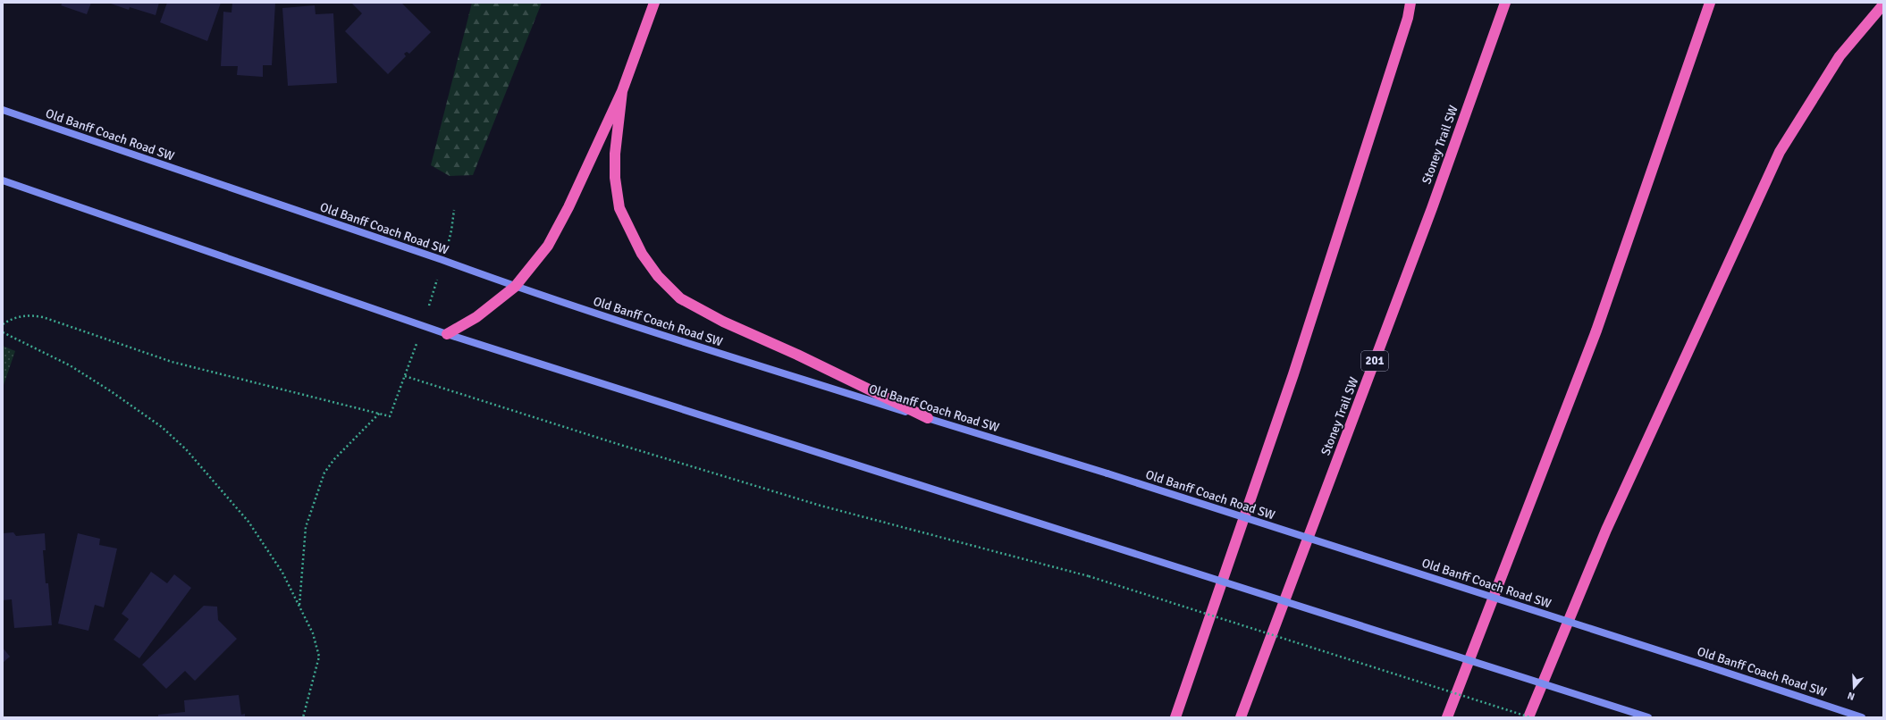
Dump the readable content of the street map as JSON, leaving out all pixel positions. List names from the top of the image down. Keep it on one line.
{"streets":{"highway":["Stoney Trail SW","201"],"main road":["Old Banff Coach Road SW"]},"north":"bottom"}
